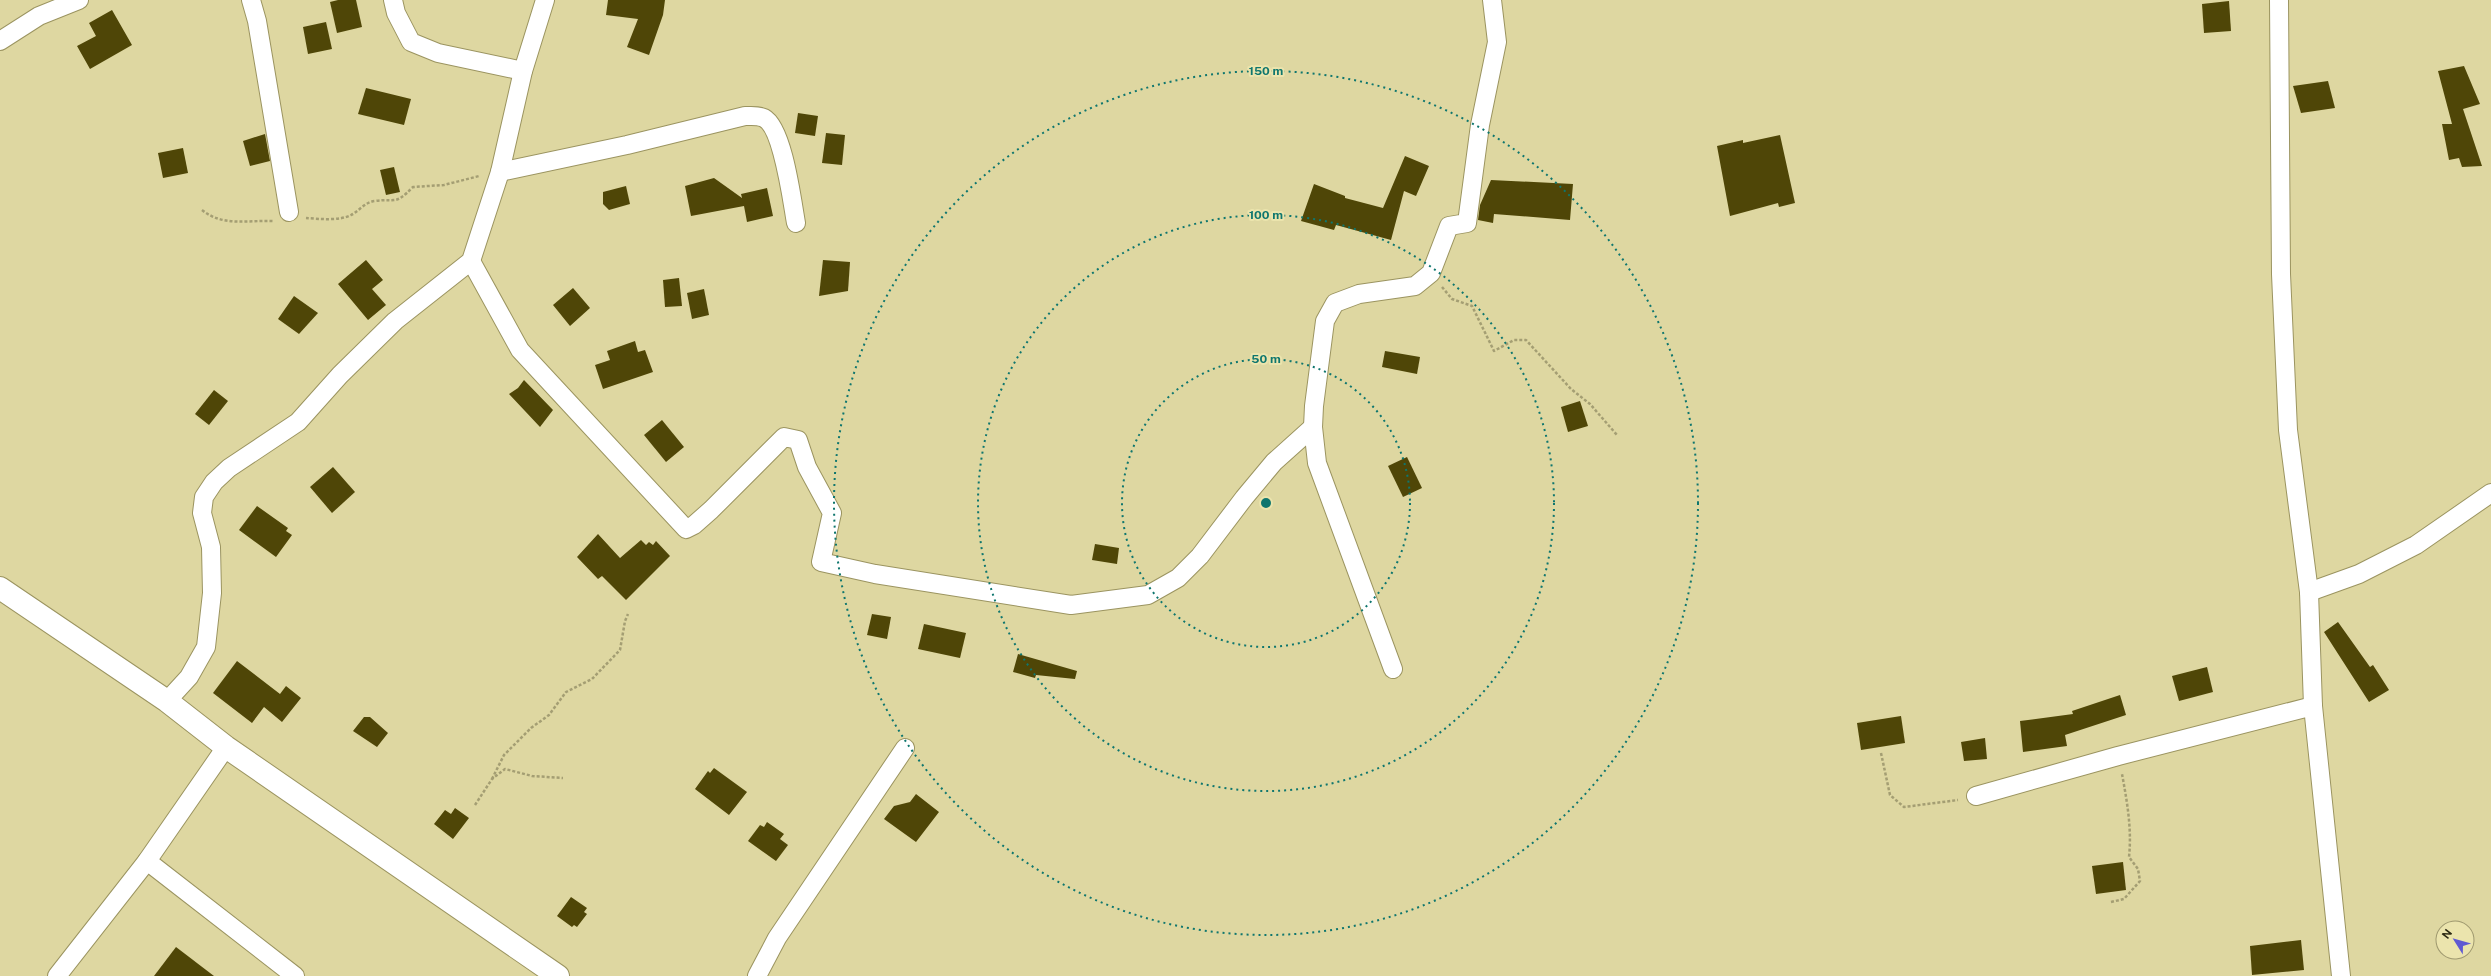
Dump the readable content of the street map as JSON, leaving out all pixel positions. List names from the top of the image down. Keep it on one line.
{"north":"top left","rings":["150 m","100 m","50 m"]}
